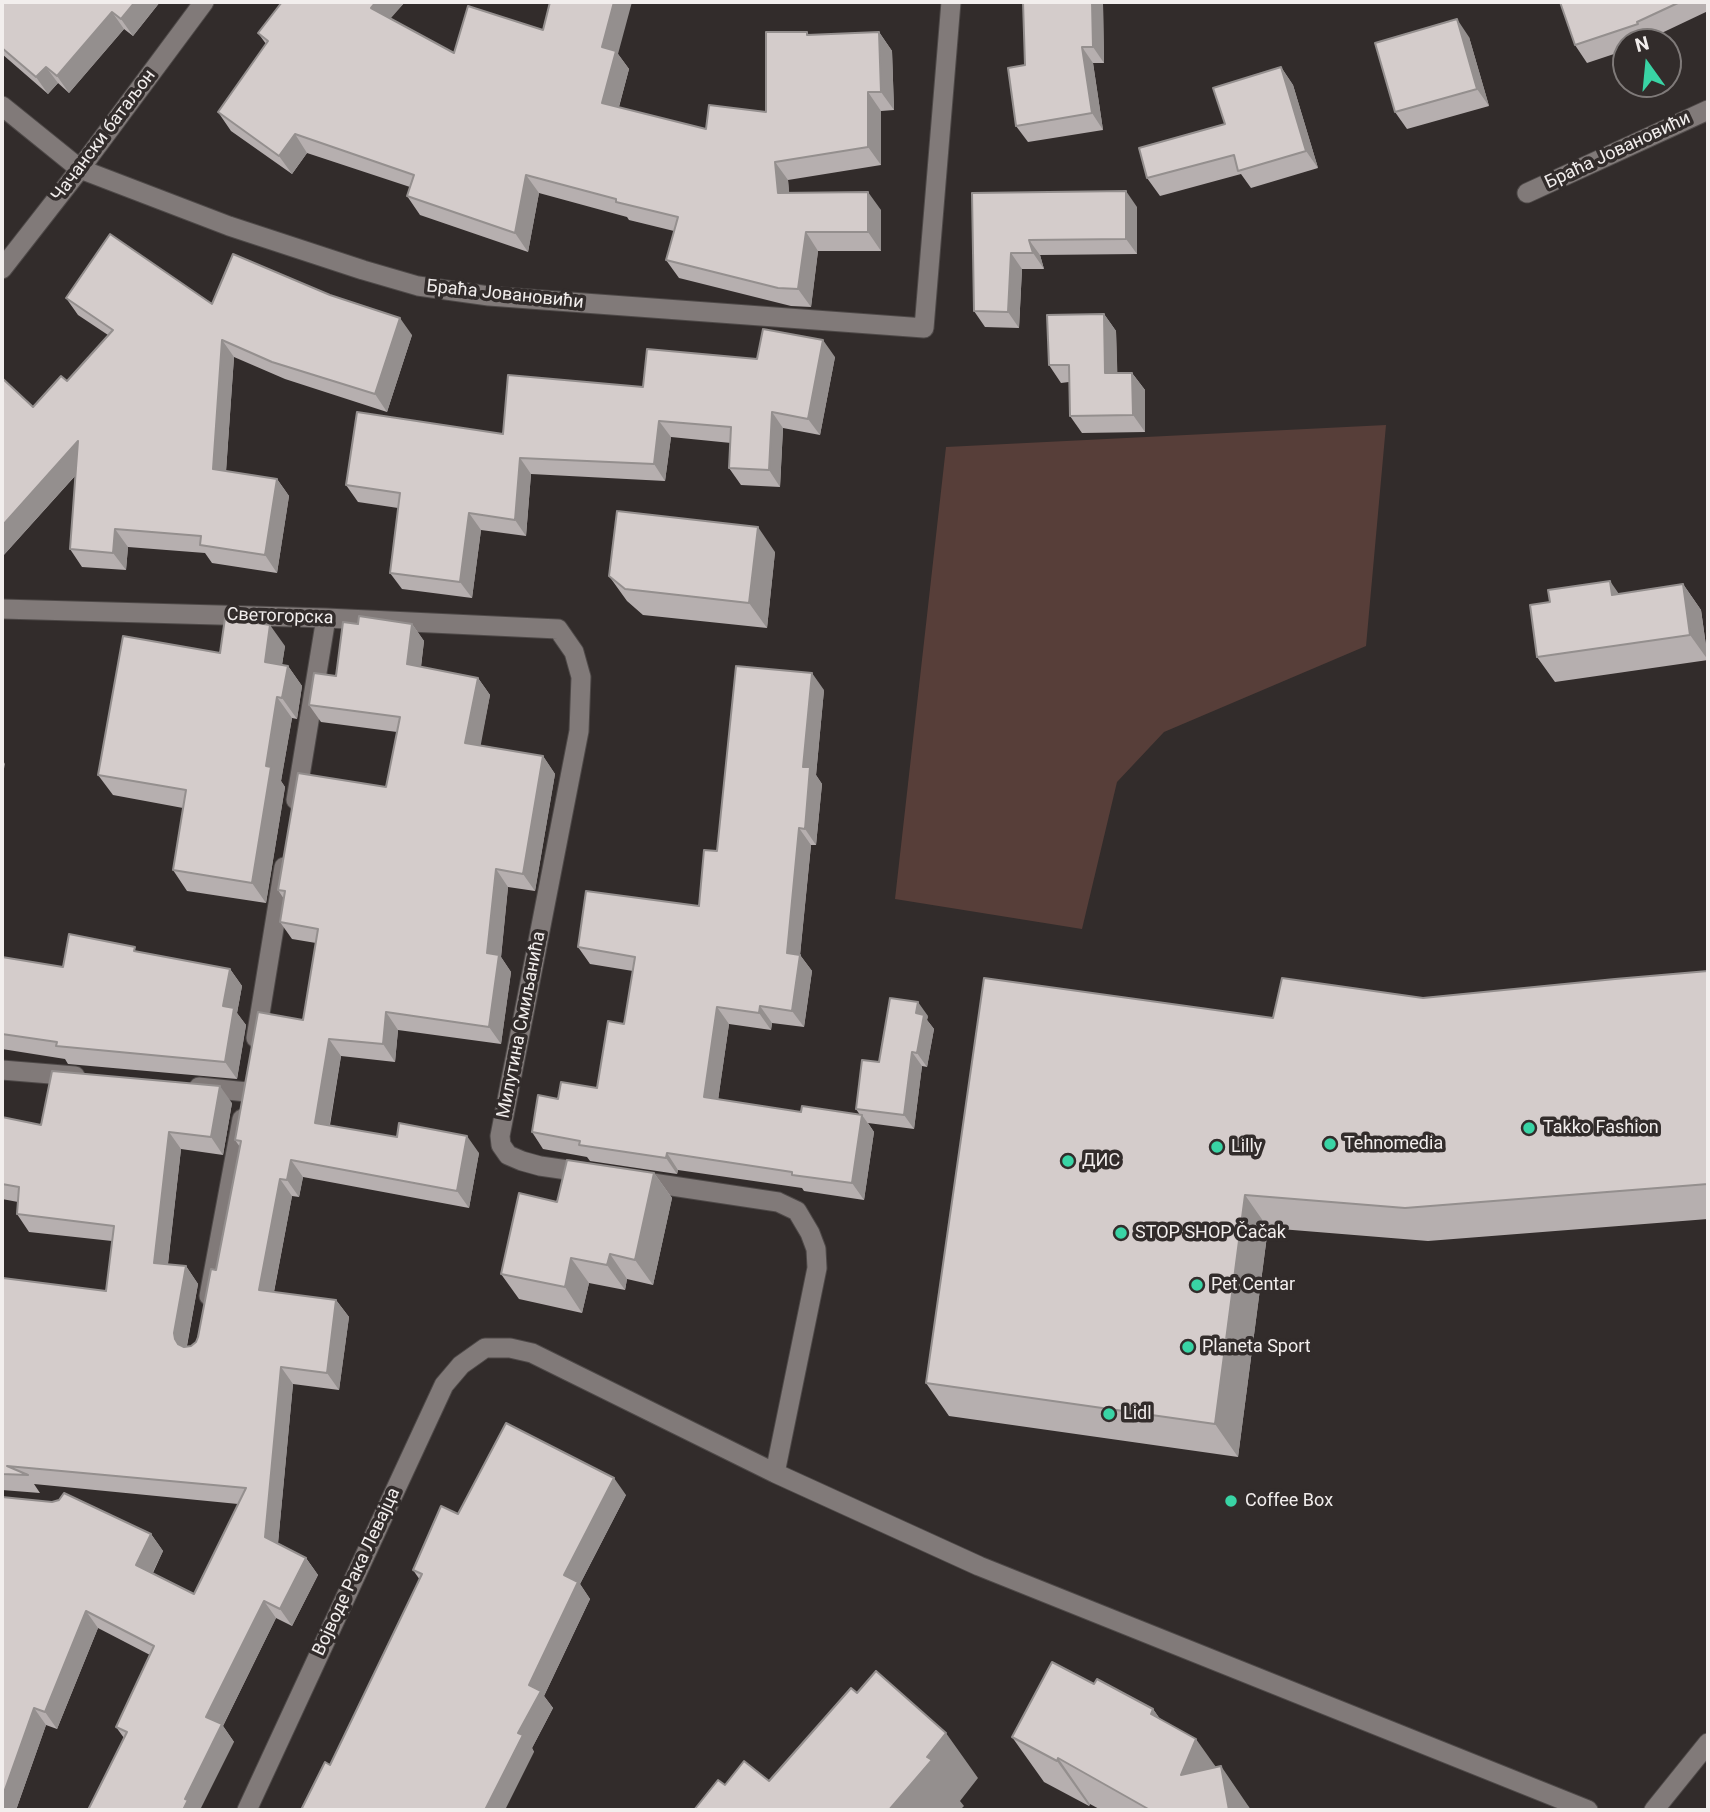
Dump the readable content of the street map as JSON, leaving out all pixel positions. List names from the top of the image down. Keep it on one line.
{"streets":{"street":["Чачански батаљон","Браћа Јовановићи","Светогорска","Милутина Смиљанића","Војводе Рака Левајца"]},"crossings":[["Чачански батаљон","Браћа Јовановићи"],["Светогорска","Милутина Смиљанића"],["Милутина Смиљанића","Војводе Рака Левајца"]],"places":["Takko Fashion","Tehnomedia","Lilly","ДИС","STOP SHOP Čačak","Pet Centar","Planeta Sport","Lidl","Coffee Box"],"north":"top"}
